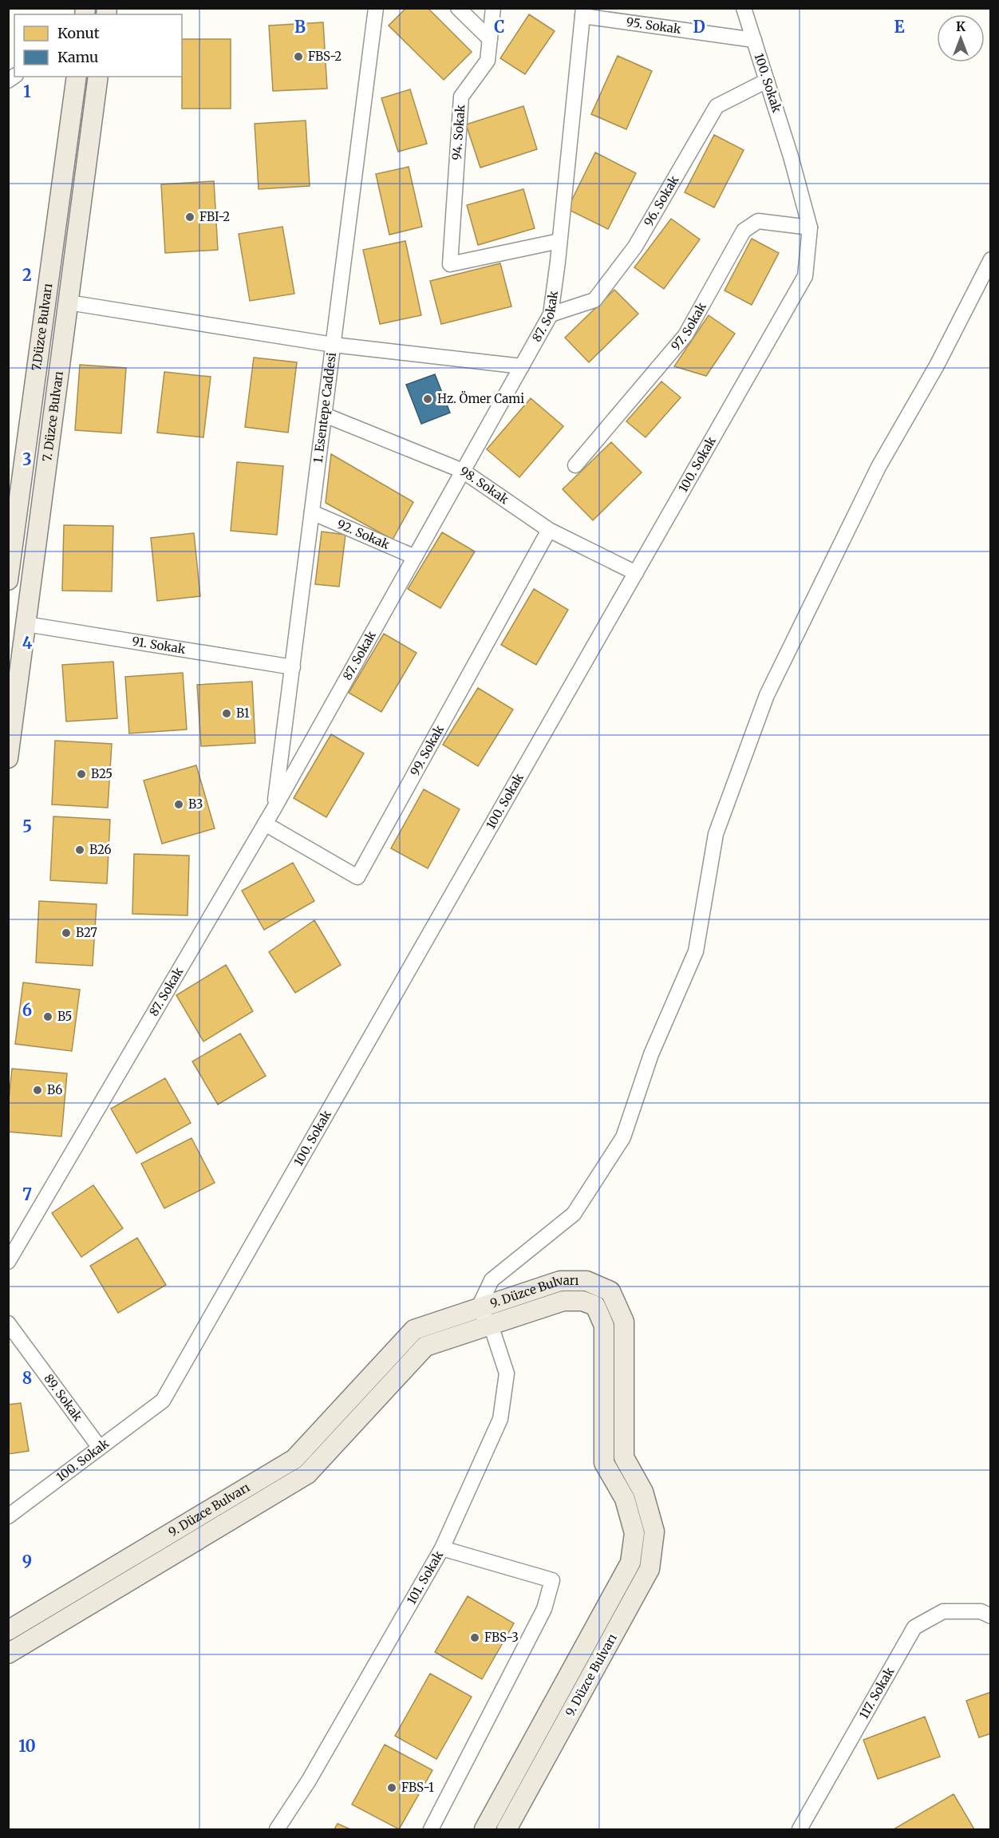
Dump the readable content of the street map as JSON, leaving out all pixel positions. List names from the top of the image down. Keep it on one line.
{"streets":{"main road":["7.Düzce Bulvarı","7. Düzce Bulvarı","9. Düzce Bulvarı"],"street":["95. Sokak","100. Sokak","94. Sokak","96. Sokak","87. Sokak","97. Sokak","1. Esentepe Caddesi","98. Sokak","92. Sokak","91. Sokak","99. Sokak","89. Sokak","101. Sokak","117. Sokak"]},"crossings":[["95. Sokak","100. Sokak"],["95. Sokak","87. Sokak"],["100. Sokak","96. Sokak"],["100. Sokak","97. Sokak"],["100. Sokak","98. Sokak"],["100. Sokak","89. Sokak"],["94. Sokak","87. Sokak"],["96. Sokak","87. Sokak"],["87. Sokak","1. Esentepe Caddesi"],["87. Sokak","98. Sokak"],["87. Sokak","92. Sokak"],["87. Sokak","99. Sokak"],["1. Esentepe Caddesi","98. Sokak"],["1. Esentepe Caddesi","92. Sokak"],["1. Esentepe Caddesi","91. Sokak"],["7. Düzce Bulvarı","91. Sokak"],["98. Sokak","99. Sokak"],["9. Düzce Bulvarı","101. Sokak"]],"places":["FBS-2","FBI-2","Hz. Ömer Cami","B1","B25","B3","B26","B27","B5","B6","FBS-3","FBS-1"],"legend":["Konut","Kamu"],"north":"top","grid":{"columns":["B","C","D","E"],"rows":["1","2","3","4","5","6","7","8","9","10"]}}
